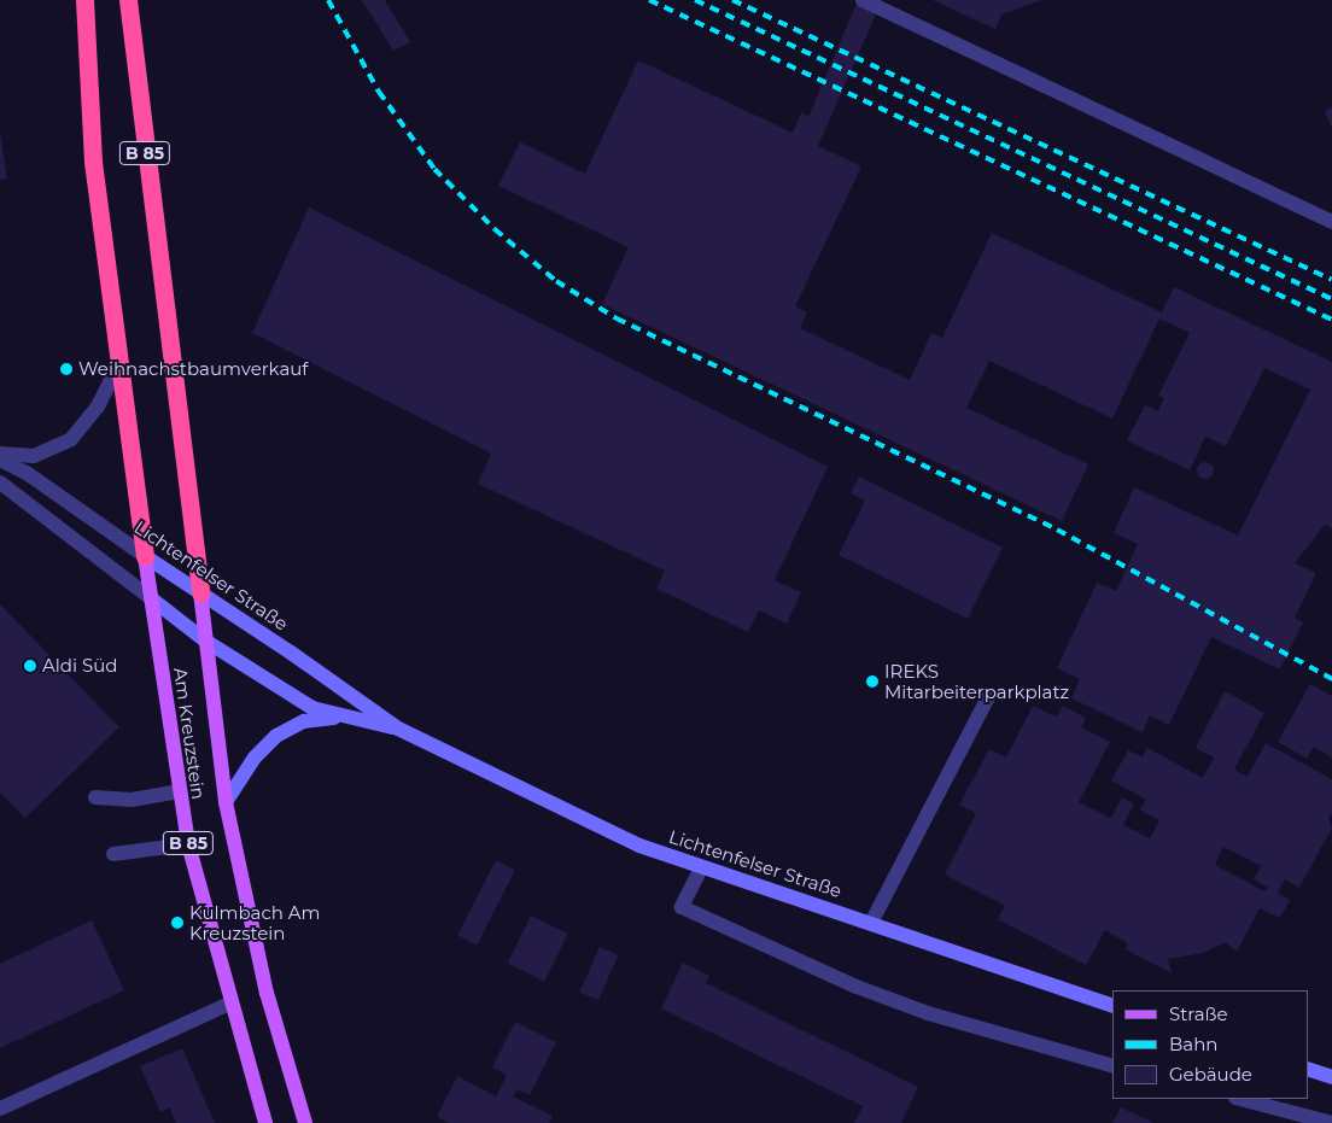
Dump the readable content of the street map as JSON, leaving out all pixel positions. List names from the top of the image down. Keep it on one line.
{"streets":{"highway":["B 85"],"main road":["Am Kreuzstein"],"street":["Lichtenfelser Straße"]},"crossings":[["B 85","Lichtenfelser Straße"],["B 85","Am Kreuzstein"],["Lichtenfelser Straße","Am Kreuzstein"]],"places":["Weihnachstbaumverkauf","Aldi Süd","IREKS Mitarbeiterparkplatz","Kulmbach Am Kreuzstein"],"legend":["Straße","Bahn","Gebäude"]}
